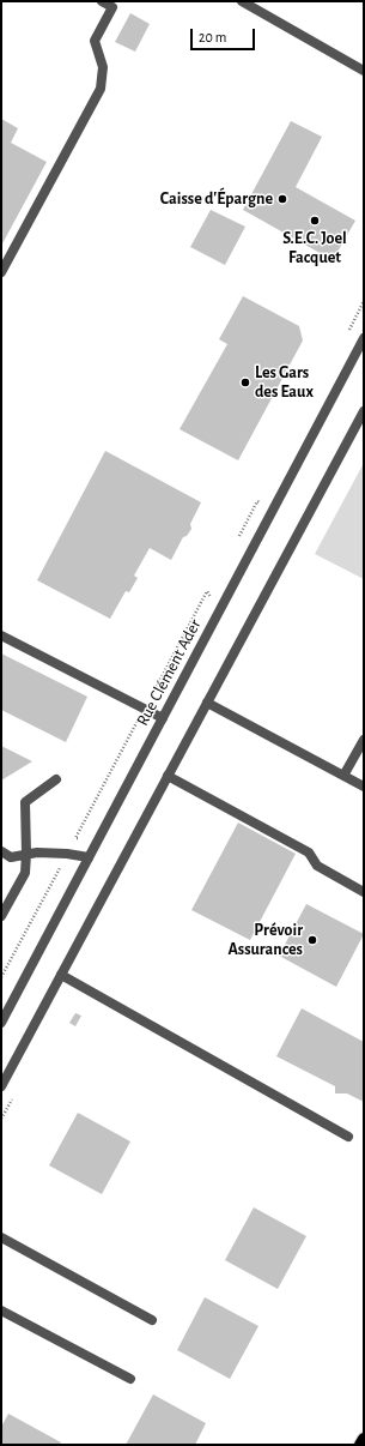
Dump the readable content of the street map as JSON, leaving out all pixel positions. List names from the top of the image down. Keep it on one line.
{"streets":{"street":["Rue Clément Ader"]},"places":["Caisse d'Épargne","S.E.C. Joel Facquet","Les Gars des Eaux","Prévoir Assurances"],"scale_bar":"20 m"}
